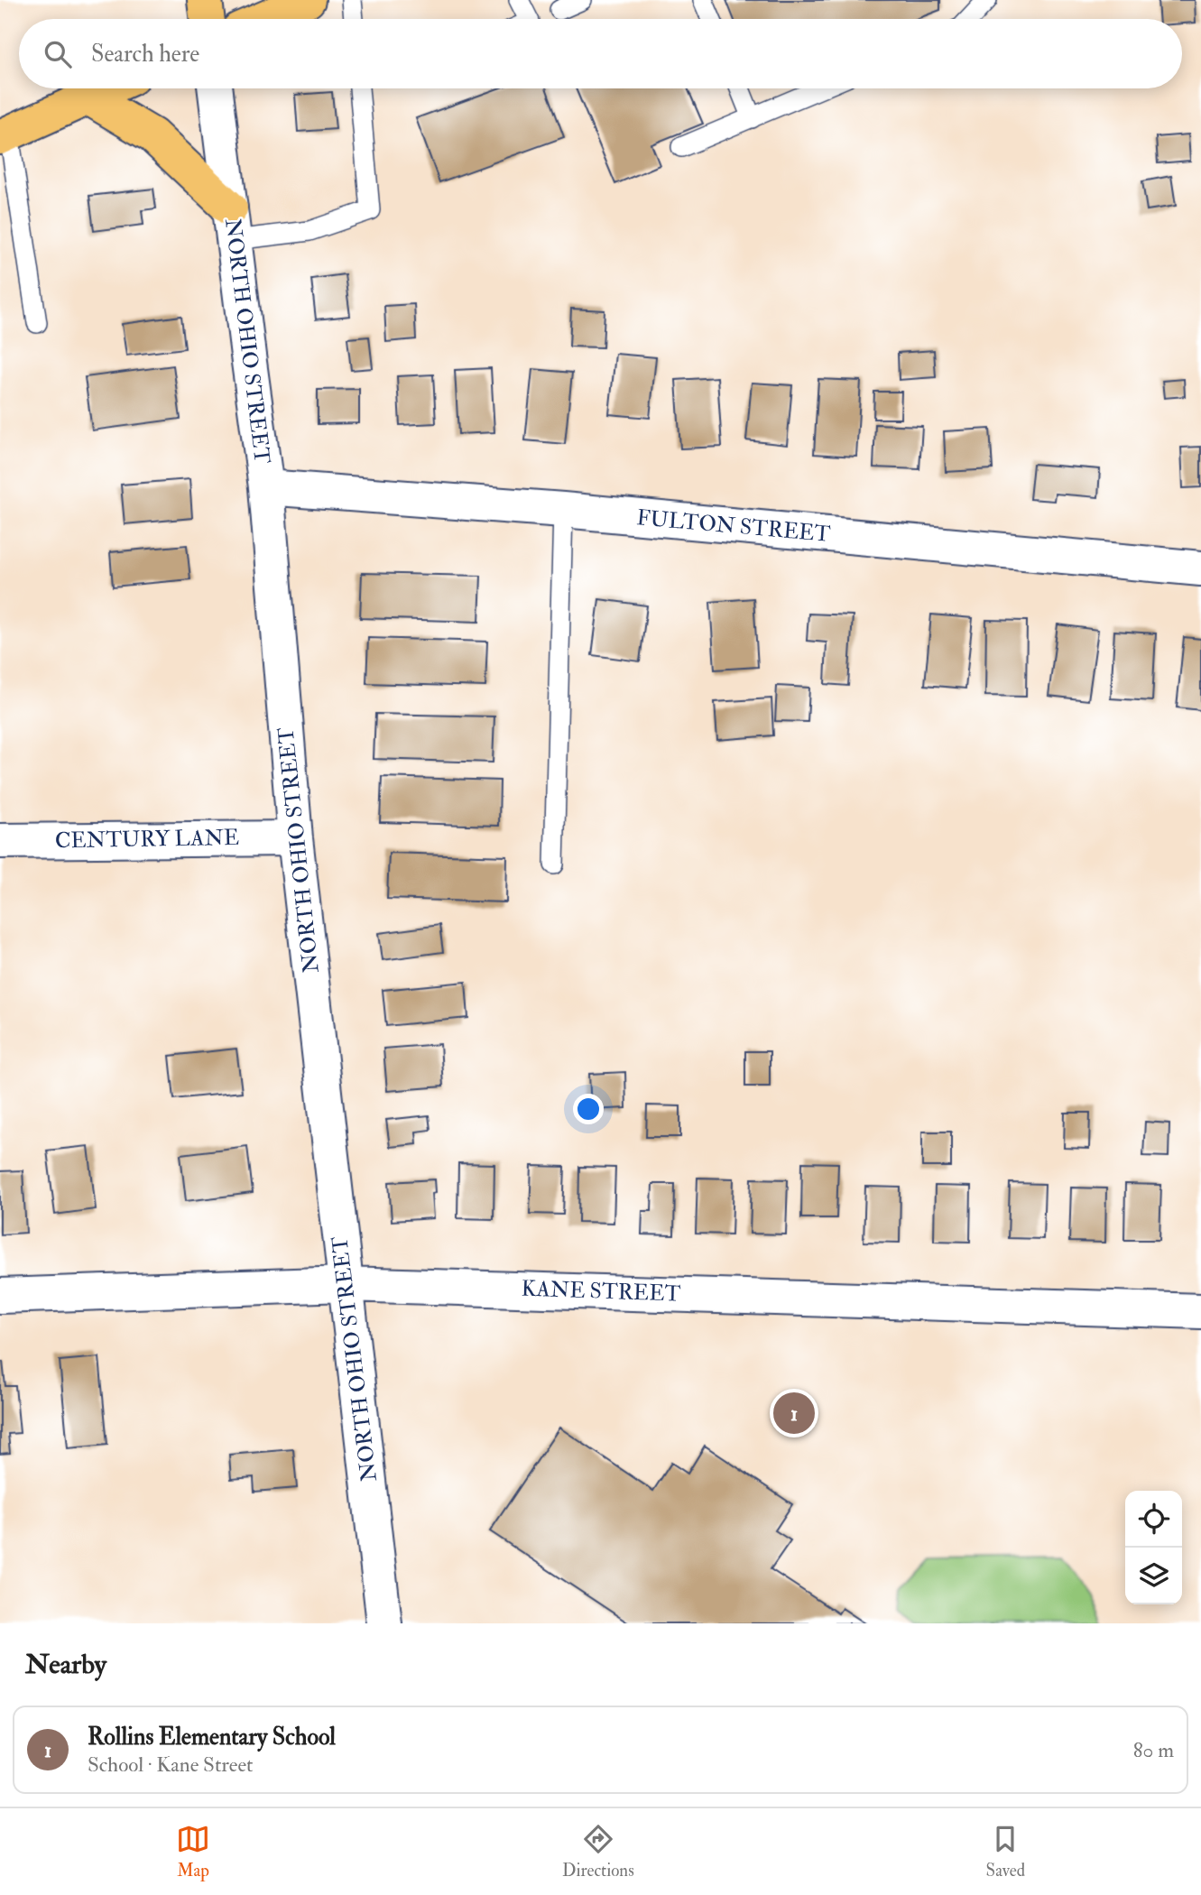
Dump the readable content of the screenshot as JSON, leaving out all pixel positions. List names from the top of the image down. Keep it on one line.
{"streets":{"street":["NORTH OHIO STREET","FULTON STREET","CENTURY LANE","KANE STREET"]},"crossings":[["NORTH OHIO STREET","FULTON STREET"],["NORTH OHIO STREET","CENTURY LANE"],["NORTH OHIO STREET","KANE STREET"]],"page":{"search":"Search here","pins":"1","heading":"Nearby","list":[{"mark":"1","name":"Rollins Elementary School","note":"School · Kane Street","value":"80 m"}],"nav":["Map","Directions","Saved"]}}
